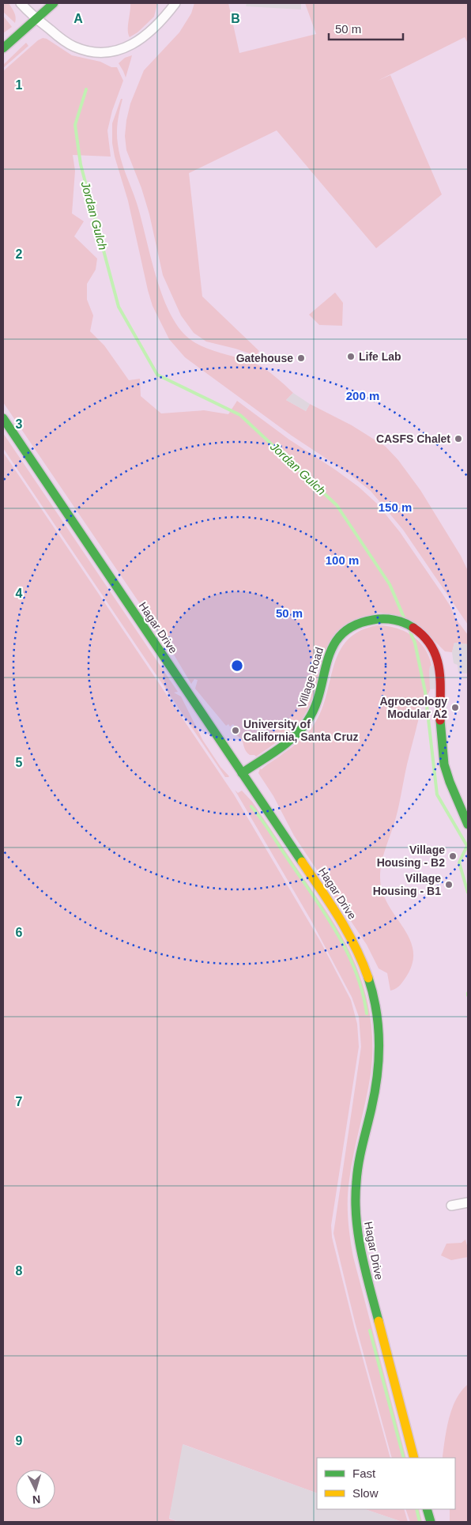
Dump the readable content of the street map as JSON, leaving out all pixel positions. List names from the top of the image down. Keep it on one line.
{"streets":{"main road":["Hagar Drive","Village Road"]},"crossings":[["Hagar Drive","Village Road"]],"water":["Jordan Gulch"],"places":["Life Lab","Gatehouse","CASFS Chalet","Agroecology Modular A2","University of California, Santa Cruz","Village Housing - B2","Village Housing - B1"],"legend":["Fast","Slow"],"scale_bar":"50 m","north":"bottom","grid":{"columns":["A","B"],"rows":["1","2","3","4","5","6","7","8","9"]},"rings":["200 m","150 m","100 m","50 m"]}
